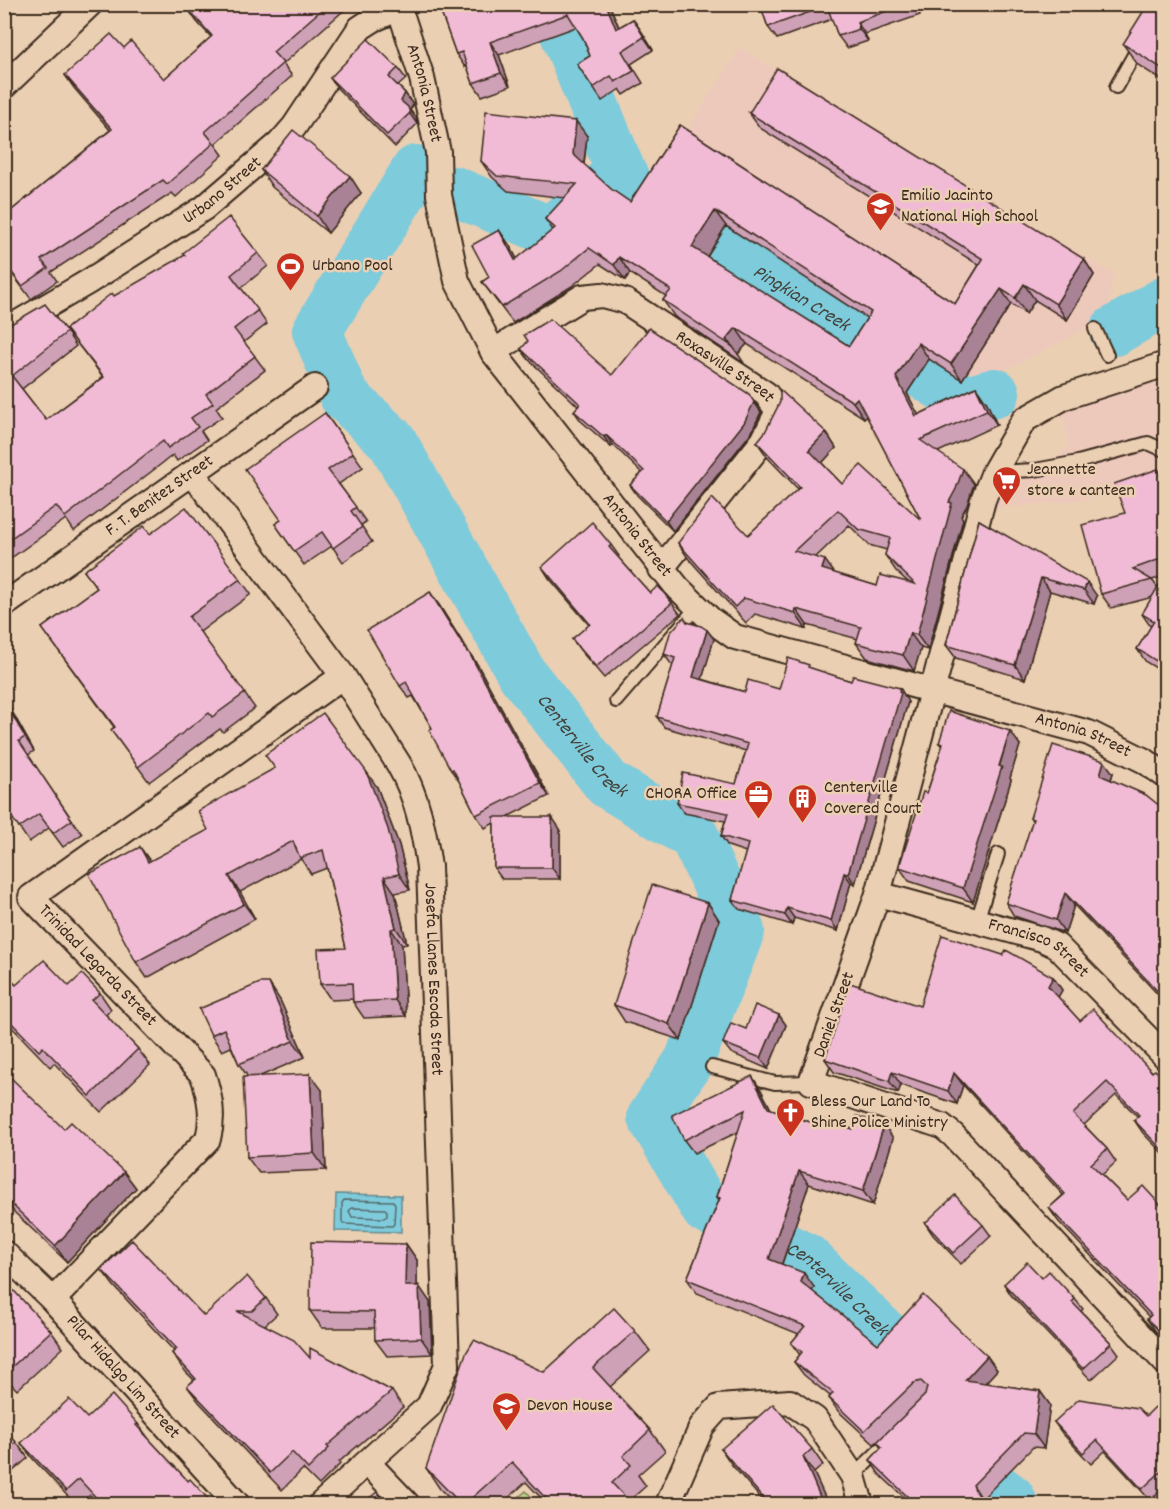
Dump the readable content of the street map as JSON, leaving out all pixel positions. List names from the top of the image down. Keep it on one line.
{"streets":{"street":["Antonia Street","Urbano Street","Roxasville Street","F. T. Benitez Street","Francisco Street","Trinidad Legarda Street","Josefa Llanes Escoda Street","Daniel Street","Pilar Hidalgo Lim Street"]},"crossings":[["Antonia Street","Urbano Street"],["Antonia Street","Roxasville Street"],["Antonia Street","Daniel Street"],["F. T. Benitez Street","Josefa Llanes Escoda Street"],["Francisco Street","Daniel Street"],["Trinidad Legarda Street","Josefa Llanes Escoda Street"],["Trinidad Legarda Street","Pilar Hidalgo Lim Street"]],"water":["Pingkian Creek","Centerville Creek"],"places":{"school or university":["Emilio Jacinto National High School","Devon House"],"sports":["Urbano Pool"],"supermarket":["Jeannette store & canteen"],"office":["CHORA Office"],"building":["Centerville Covered Court"],"church":["Bless Our Land To Shine Police Ministry"]}}
